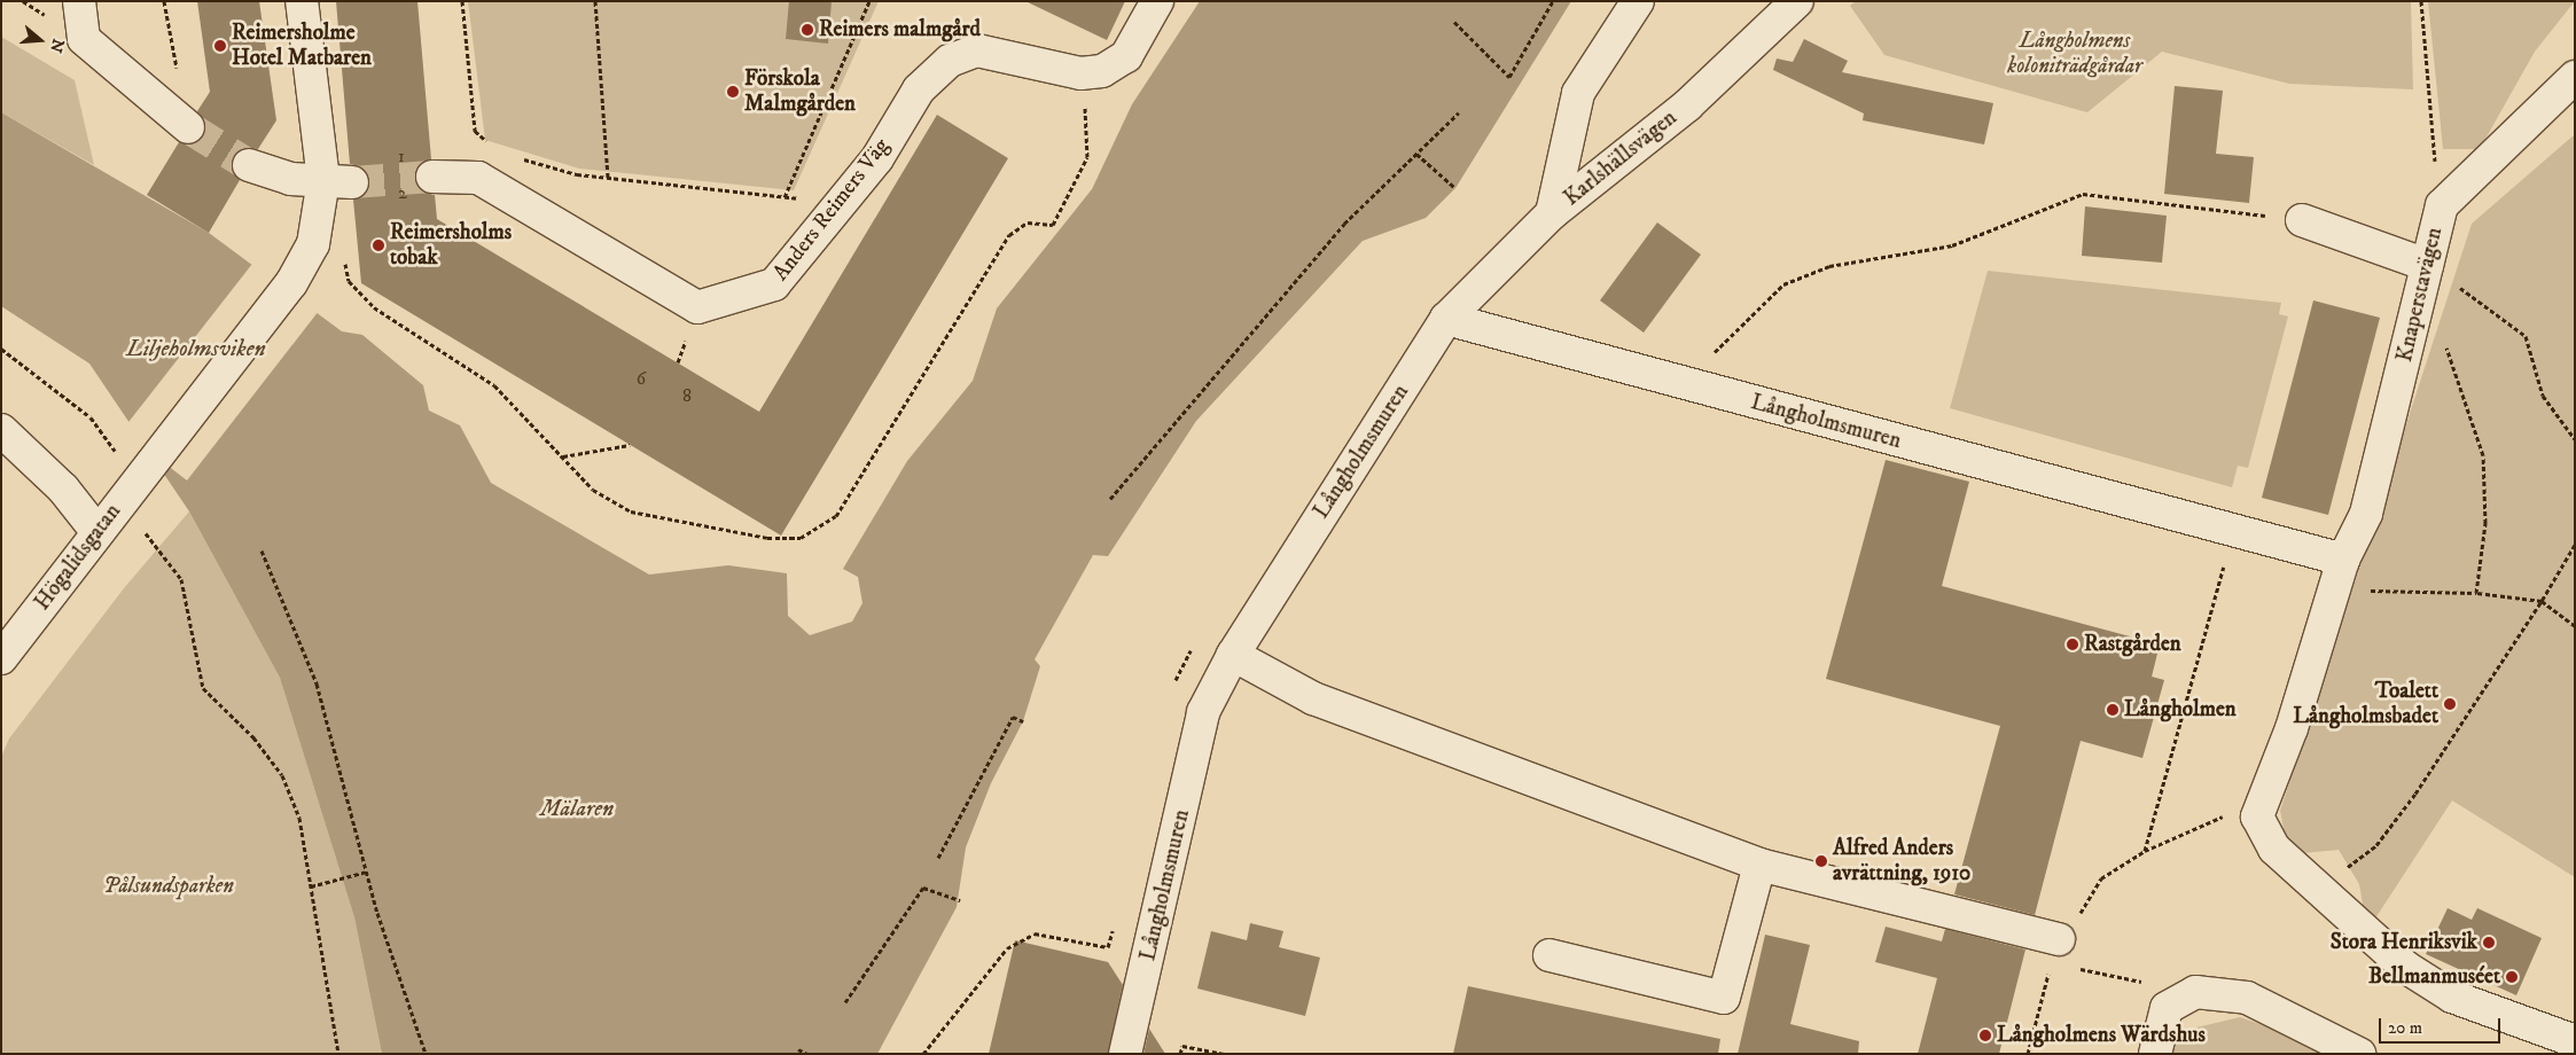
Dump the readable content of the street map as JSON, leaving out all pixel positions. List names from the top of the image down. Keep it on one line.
{"streets":{"street":["Karlshällsvägen","Anders Reimers Väg","Knaperstavägen","Långholmsmuren","Högalidsgatan"]},"crossings":[["Karlshällsvägen","Långholmsmuren"],["Knaperstavägen","Långholmsmuren"]],"water":["Liljeholmsviken","Mälaren"],"parks":["Långholmens koloniträdgårdar","Pålsundsparken"],"places":["Reimers malmgård","Reimersholme Hotel Matbaren","Förskola Malmgården","Reimersholms tobak","Rastgården","Toalett Långholmsbadet","Långholmen","Alfred Anders avrättning, 1910","Stora Henriksvik","Bellmanmuséet","Långholmens Wärdshus"],"house_numbers":["1","2","6","8"],"scale_bar":"20 m","north":"right"}
